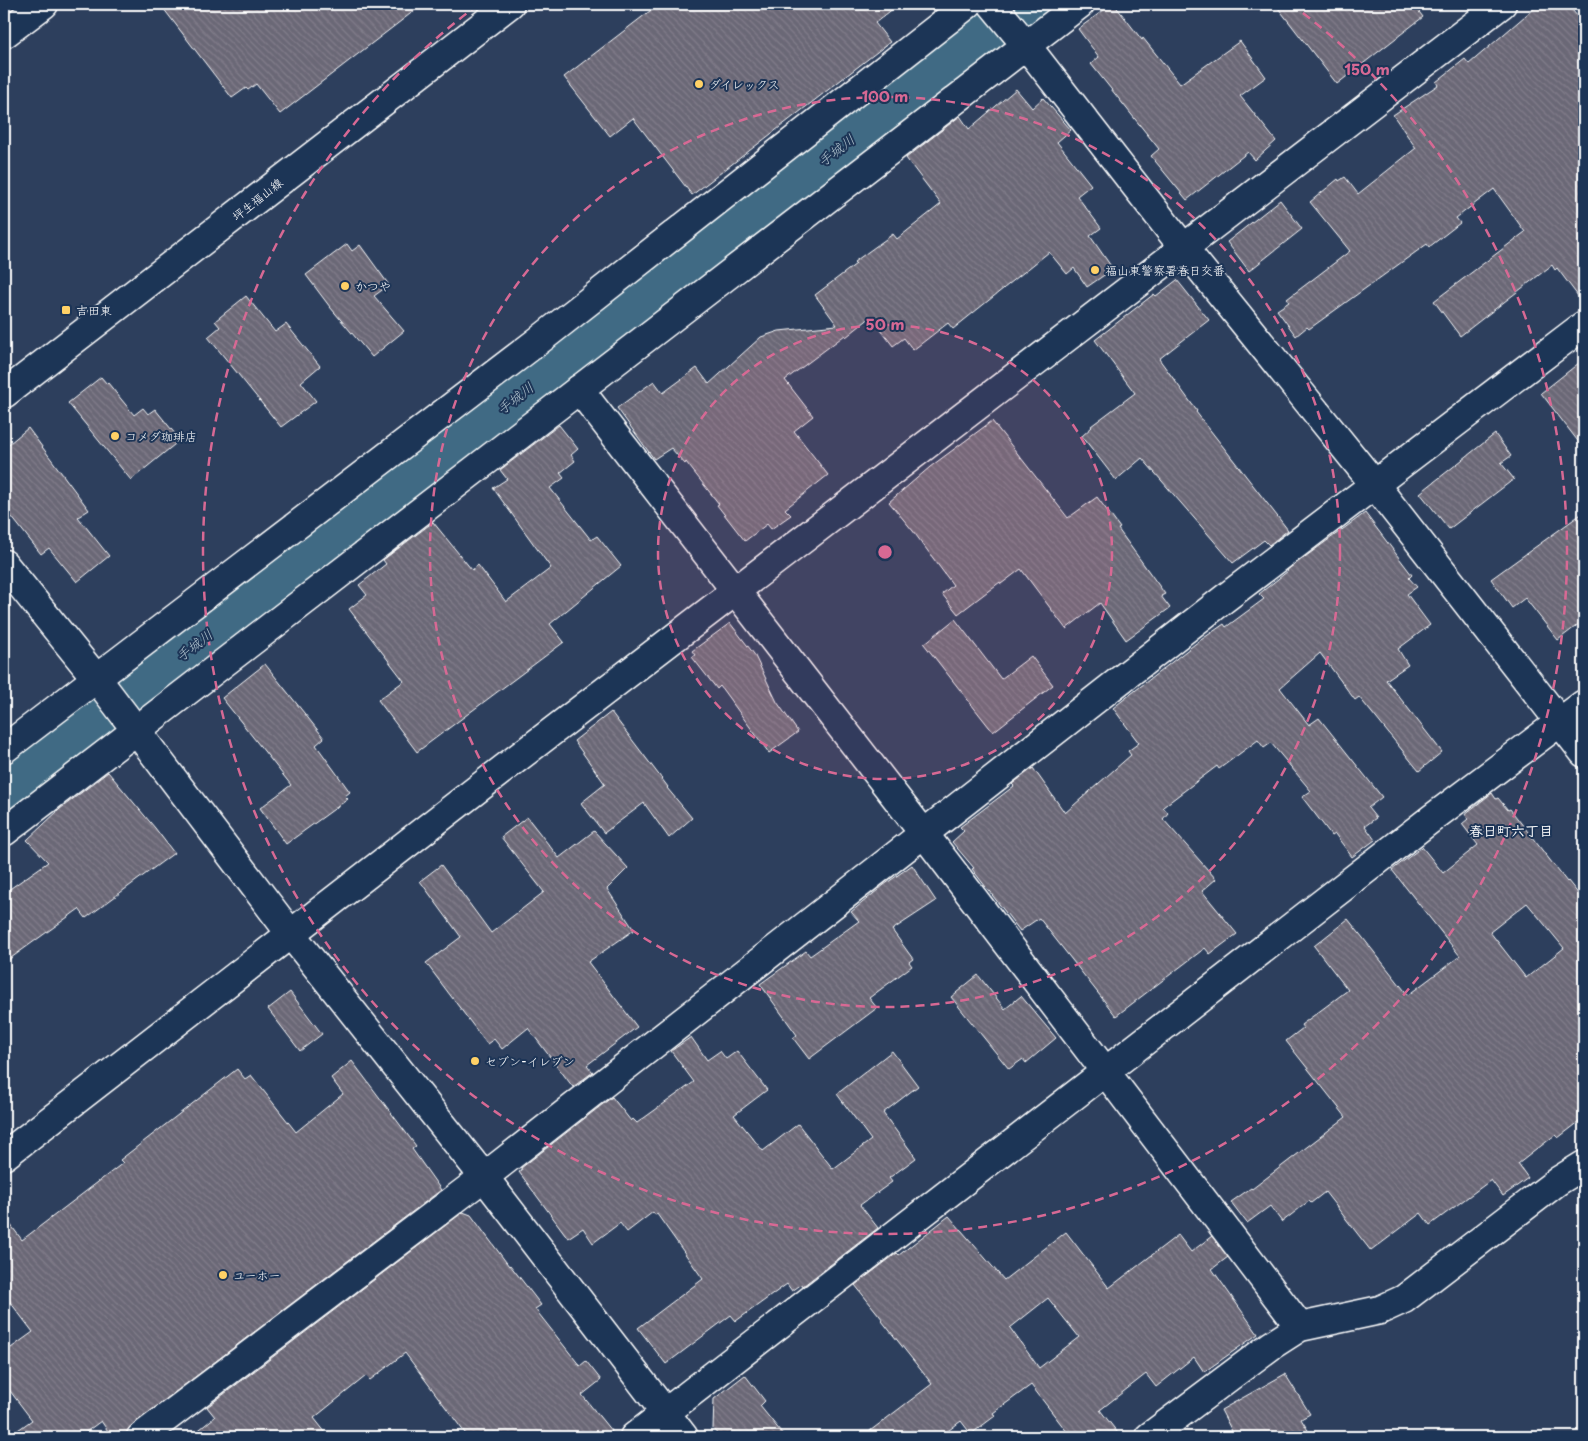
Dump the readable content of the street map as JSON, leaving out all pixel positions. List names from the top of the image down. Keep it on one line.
{"streets":{"street":["坪生福山線"]},"districts":["春日町六丁目"],"water":["手城川"],"places":{"other":["ダイレックス","福山東警察署春日交番","かつや","コメダ珈琲店","セブン-イレブン","ユーホー"],"transit":["吉田東"]},"rings":["150 m","100 m","50 m"]}
